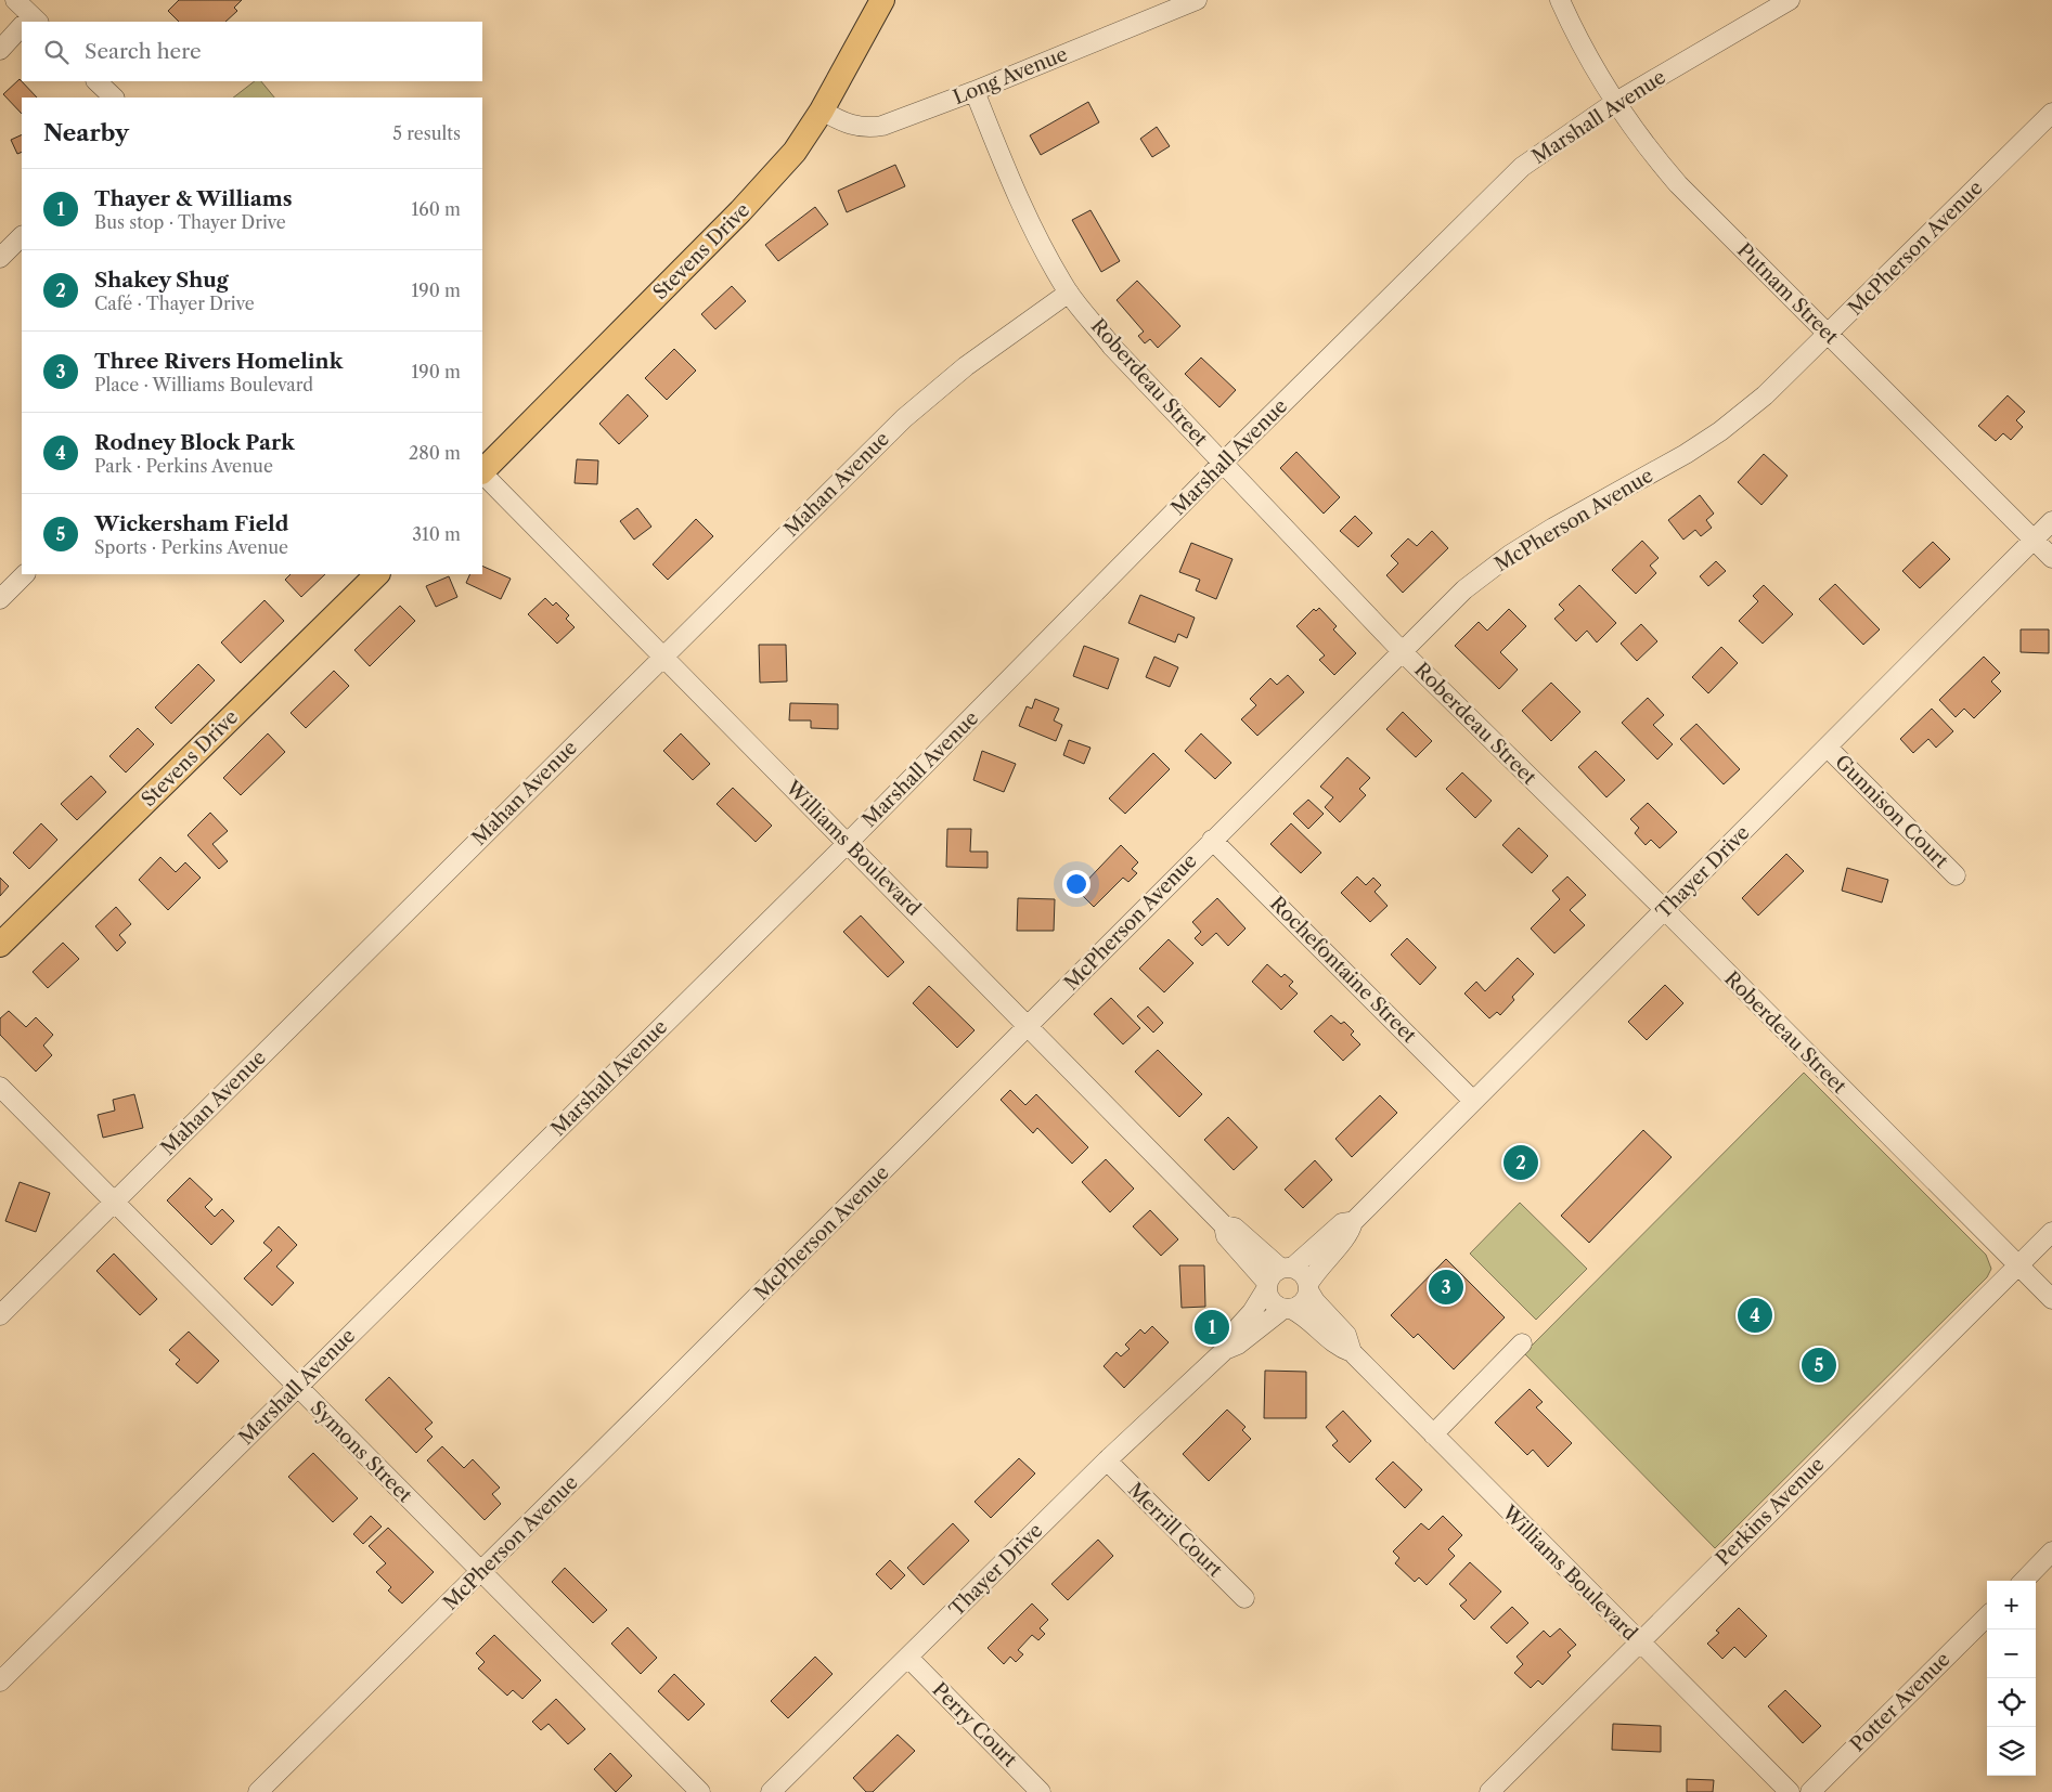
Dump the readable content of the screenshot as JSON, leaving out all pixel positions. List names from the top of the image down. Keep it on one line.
{"streets":{"main road":["Stevens Drive"],"street":["Long Avenue","Marshall Avenue","McPherson Avenue","Putnam Street","Roberdeau Street","Mahan Avenue","Gunnison Court","Williams Boulevard","Thayer Drive","Rochefontaine Street","Symons Street","Perkins Avenue","Merrill Court","Potter Avenue","Perry Court"]},"crossings":[["Long Avenue","Stevens Drive"],["Long Avenue","Roberdeau Street"],["Marshall Avenue","Putnam Street"],["Marshall Avenue","Roberdeau Street"],["Marshall Avenue","Williams Boulevard"],["Marshall Avenue","Symons Street"],["McPherson Avenue","Putnam Street"],["McPherson Avenue","Roberdeau Street"],["McPherson Avenue","Williams Boulevard"],["McPherson Avenue","Rochefontaine Street"],["McPherson Avenue","Symons Street"],["Putnam Street","Thayer Drive"],["Roberdeau Street","Mahan Avenue"],["Roberdeau Street","Thayer Drive"],["Roberdeau Street","Perkins Avenue"],["Mahan Avenue","Williams Boulevard"],["Mahan Avenue","Symons Street"],["Gunnison Court","Thayer Drive"],["Williams Boulevard","Thayer Drive"],["Williams Boulevard","Perkins Avenue"],["Thayer Drive","Rochefontaine Street"],["Thayer Drive","Merrill Court"],["Thayer Drive","Perry Court"]],"page":{"search":"Search here","heading":["Nearby","5 results"],"list":[{"mark":"1","name":"Thayer & Williams","note":"Bus stop · Thayer Drive","value":"160 m"},{"mark":"2","name":"Shakey Shug","note":"Café · Thayer Drive","value":"190 m"},{"mark":"3","name":"Three Rivers Homelink","note":"Place · Williams Boulevard","value":"190 m"},{"mark":"4","name":"Rodney Block Park","note":"Park · Perkins Avenue","value":"280 m"},{"mark":"5","name":"Wickersham Field","note":"Sports · Perkins Avenue","value":"310 m"}],"pins":["2","3","4","1","5"],"map_buttons":["+","−"]}}
